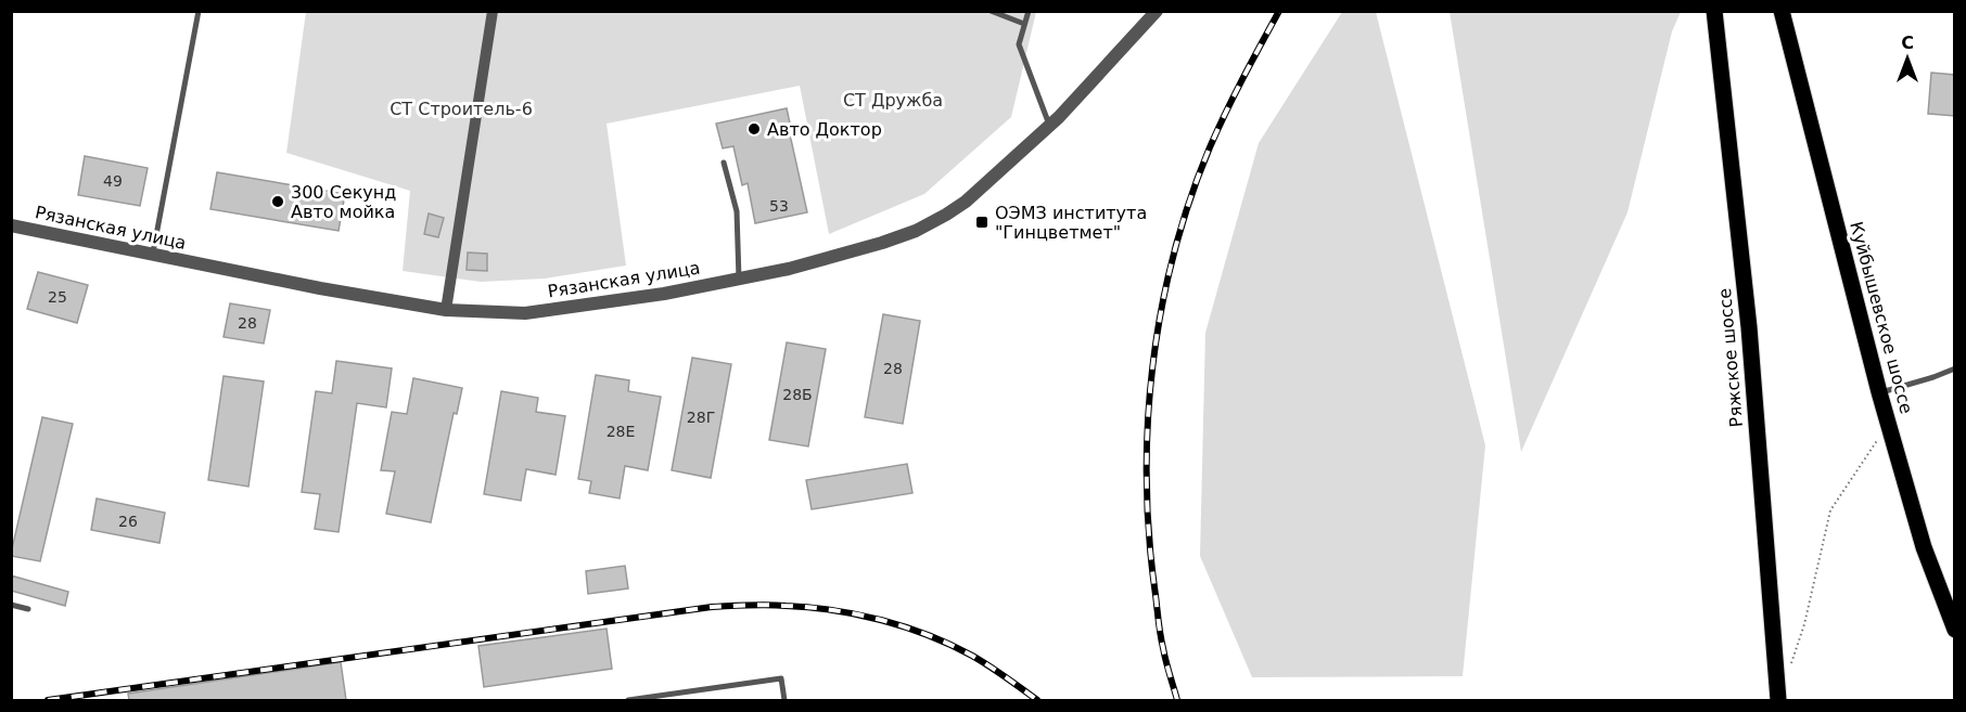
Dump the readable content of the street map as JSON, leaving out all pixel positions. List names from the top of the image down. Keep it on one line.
{"streets":{"main road":["Куйбышевское шоссе","Ряжское шоссе"],"street":["Рязанская улица"]},"parks":["СТ Дружба","СТ Строитель-6"],"places":{"other":["Авто Доктор","300 Секунд Авто мойка"],"transit":["ОЭМЗ института \"Гинцветмет\""]},"house_numbers":["49","53","25","28","28","28Б","28Г","28Е","26"],"north":"top"}
